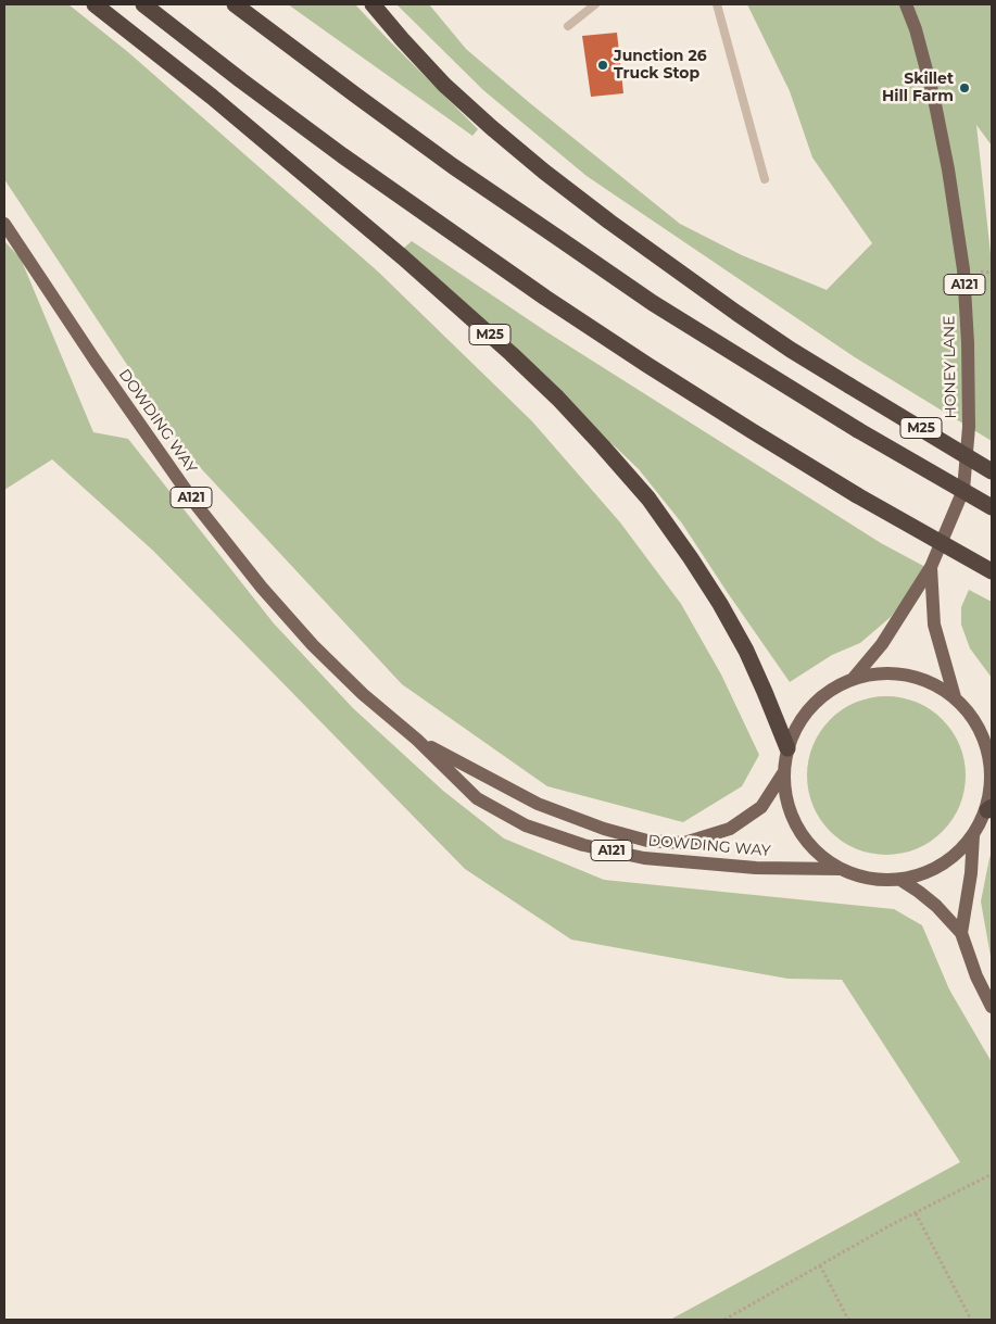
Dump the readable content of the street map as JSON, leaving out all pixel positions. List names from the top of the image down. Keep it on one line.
{"streets":{"highway":["M25"],"main road":["A121","HONEY LANE","DOWDING WAY"]},"places":["Junction 26 Truck Stop","Skillet Hill Farm"]}
